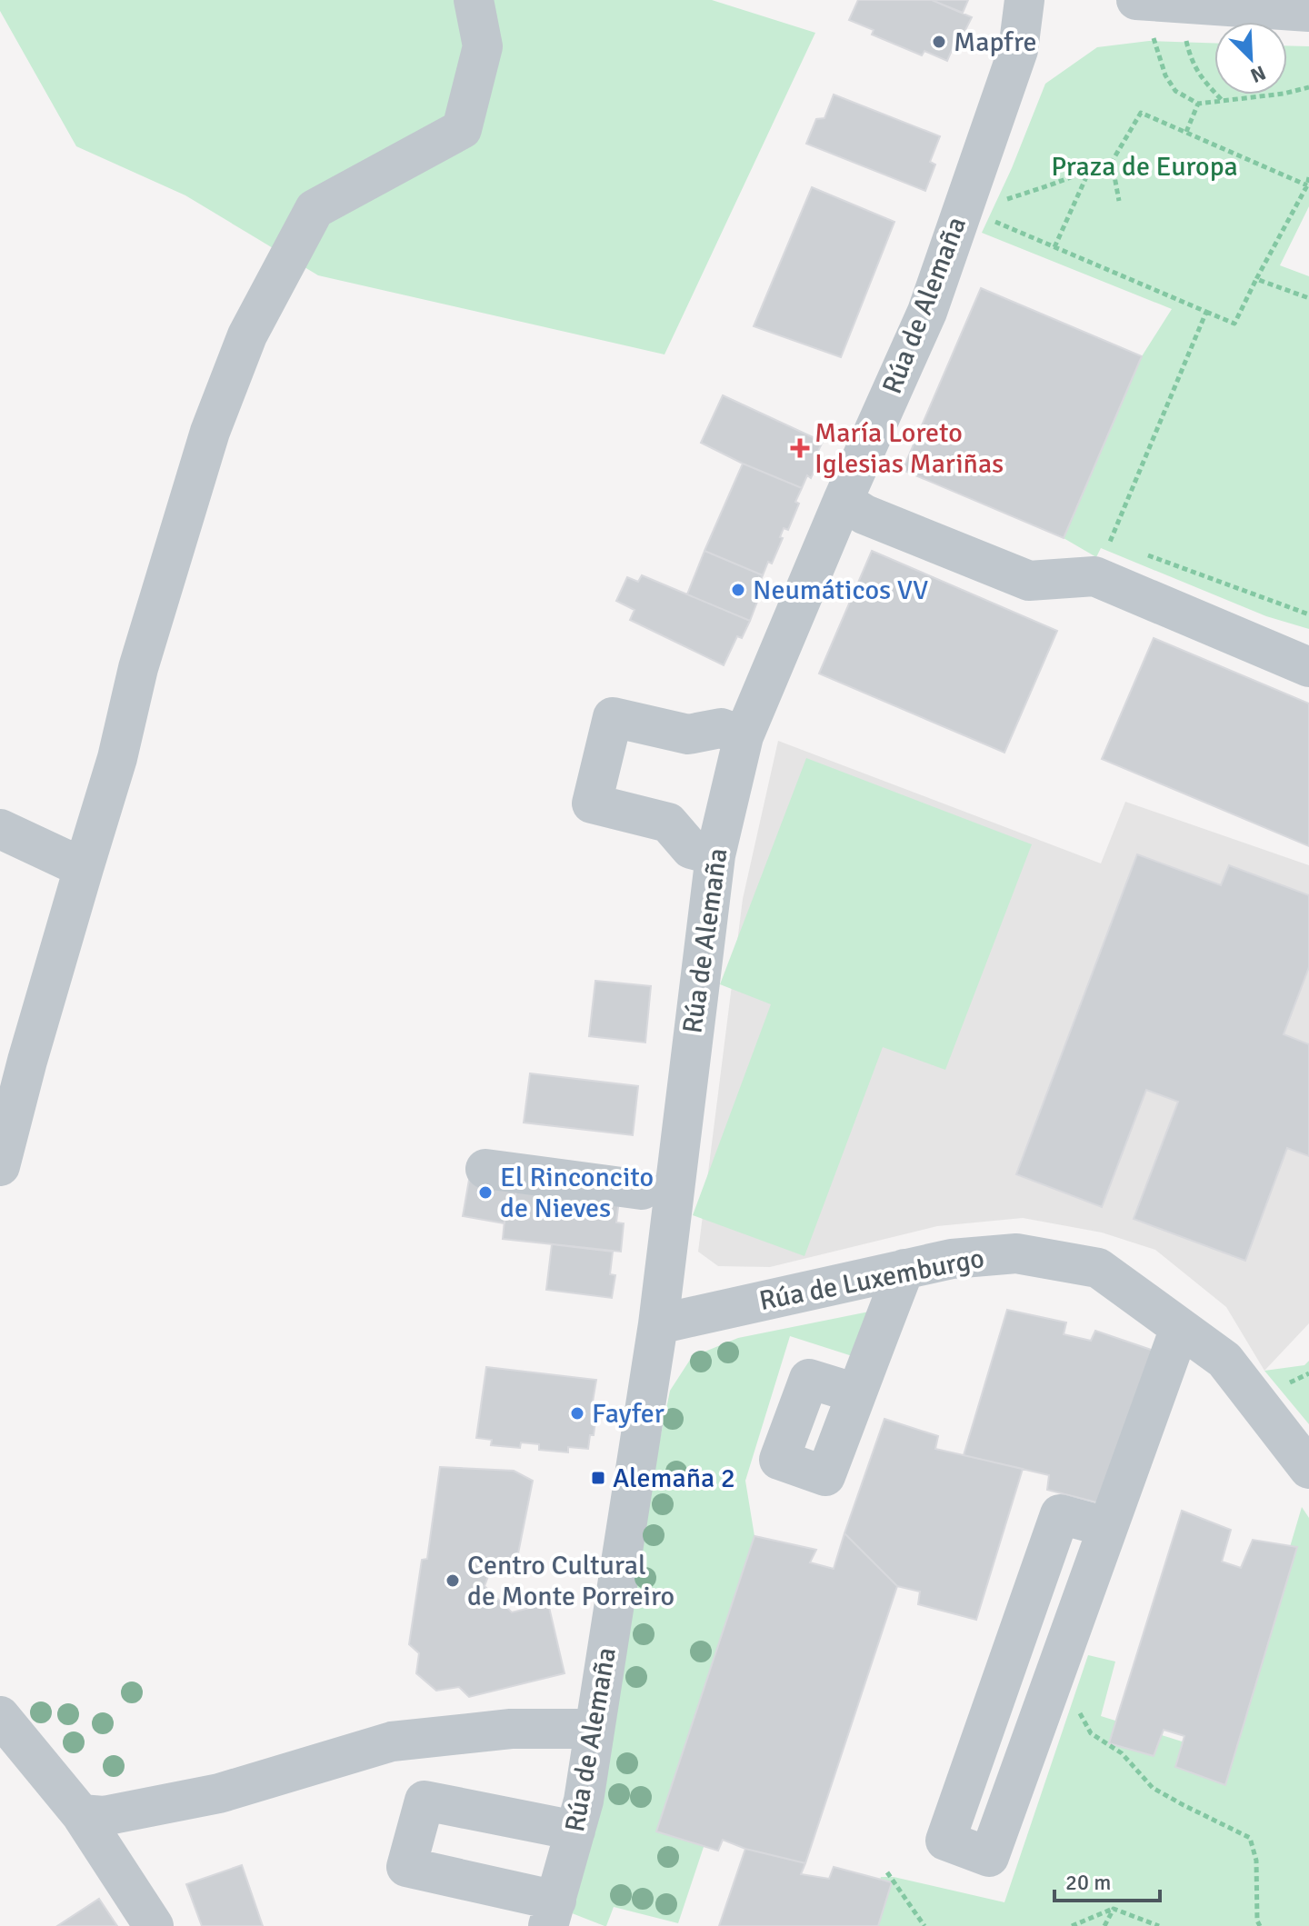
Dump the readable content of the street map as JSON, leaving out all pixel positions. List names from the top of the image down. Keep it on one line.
{"streets":{"street":["Rúa de Alemaña","Rúa de Luxemburgo"]},"crossings":[["Rúa de Alemaña","Rúa de Luxemburgo"]],"parks":["Praza de Europa"],"places":{"other":["Mapfre","Neumáticos VV","El Rinconcito de Nieves","Fayfer","Centro Cultural de Monte Porreiro"],"health":["María Loreto Iglesias Mariñas"],"transit":["Alemaña 2"]},"scale_bar":"20 m","north":"bottom right"}
